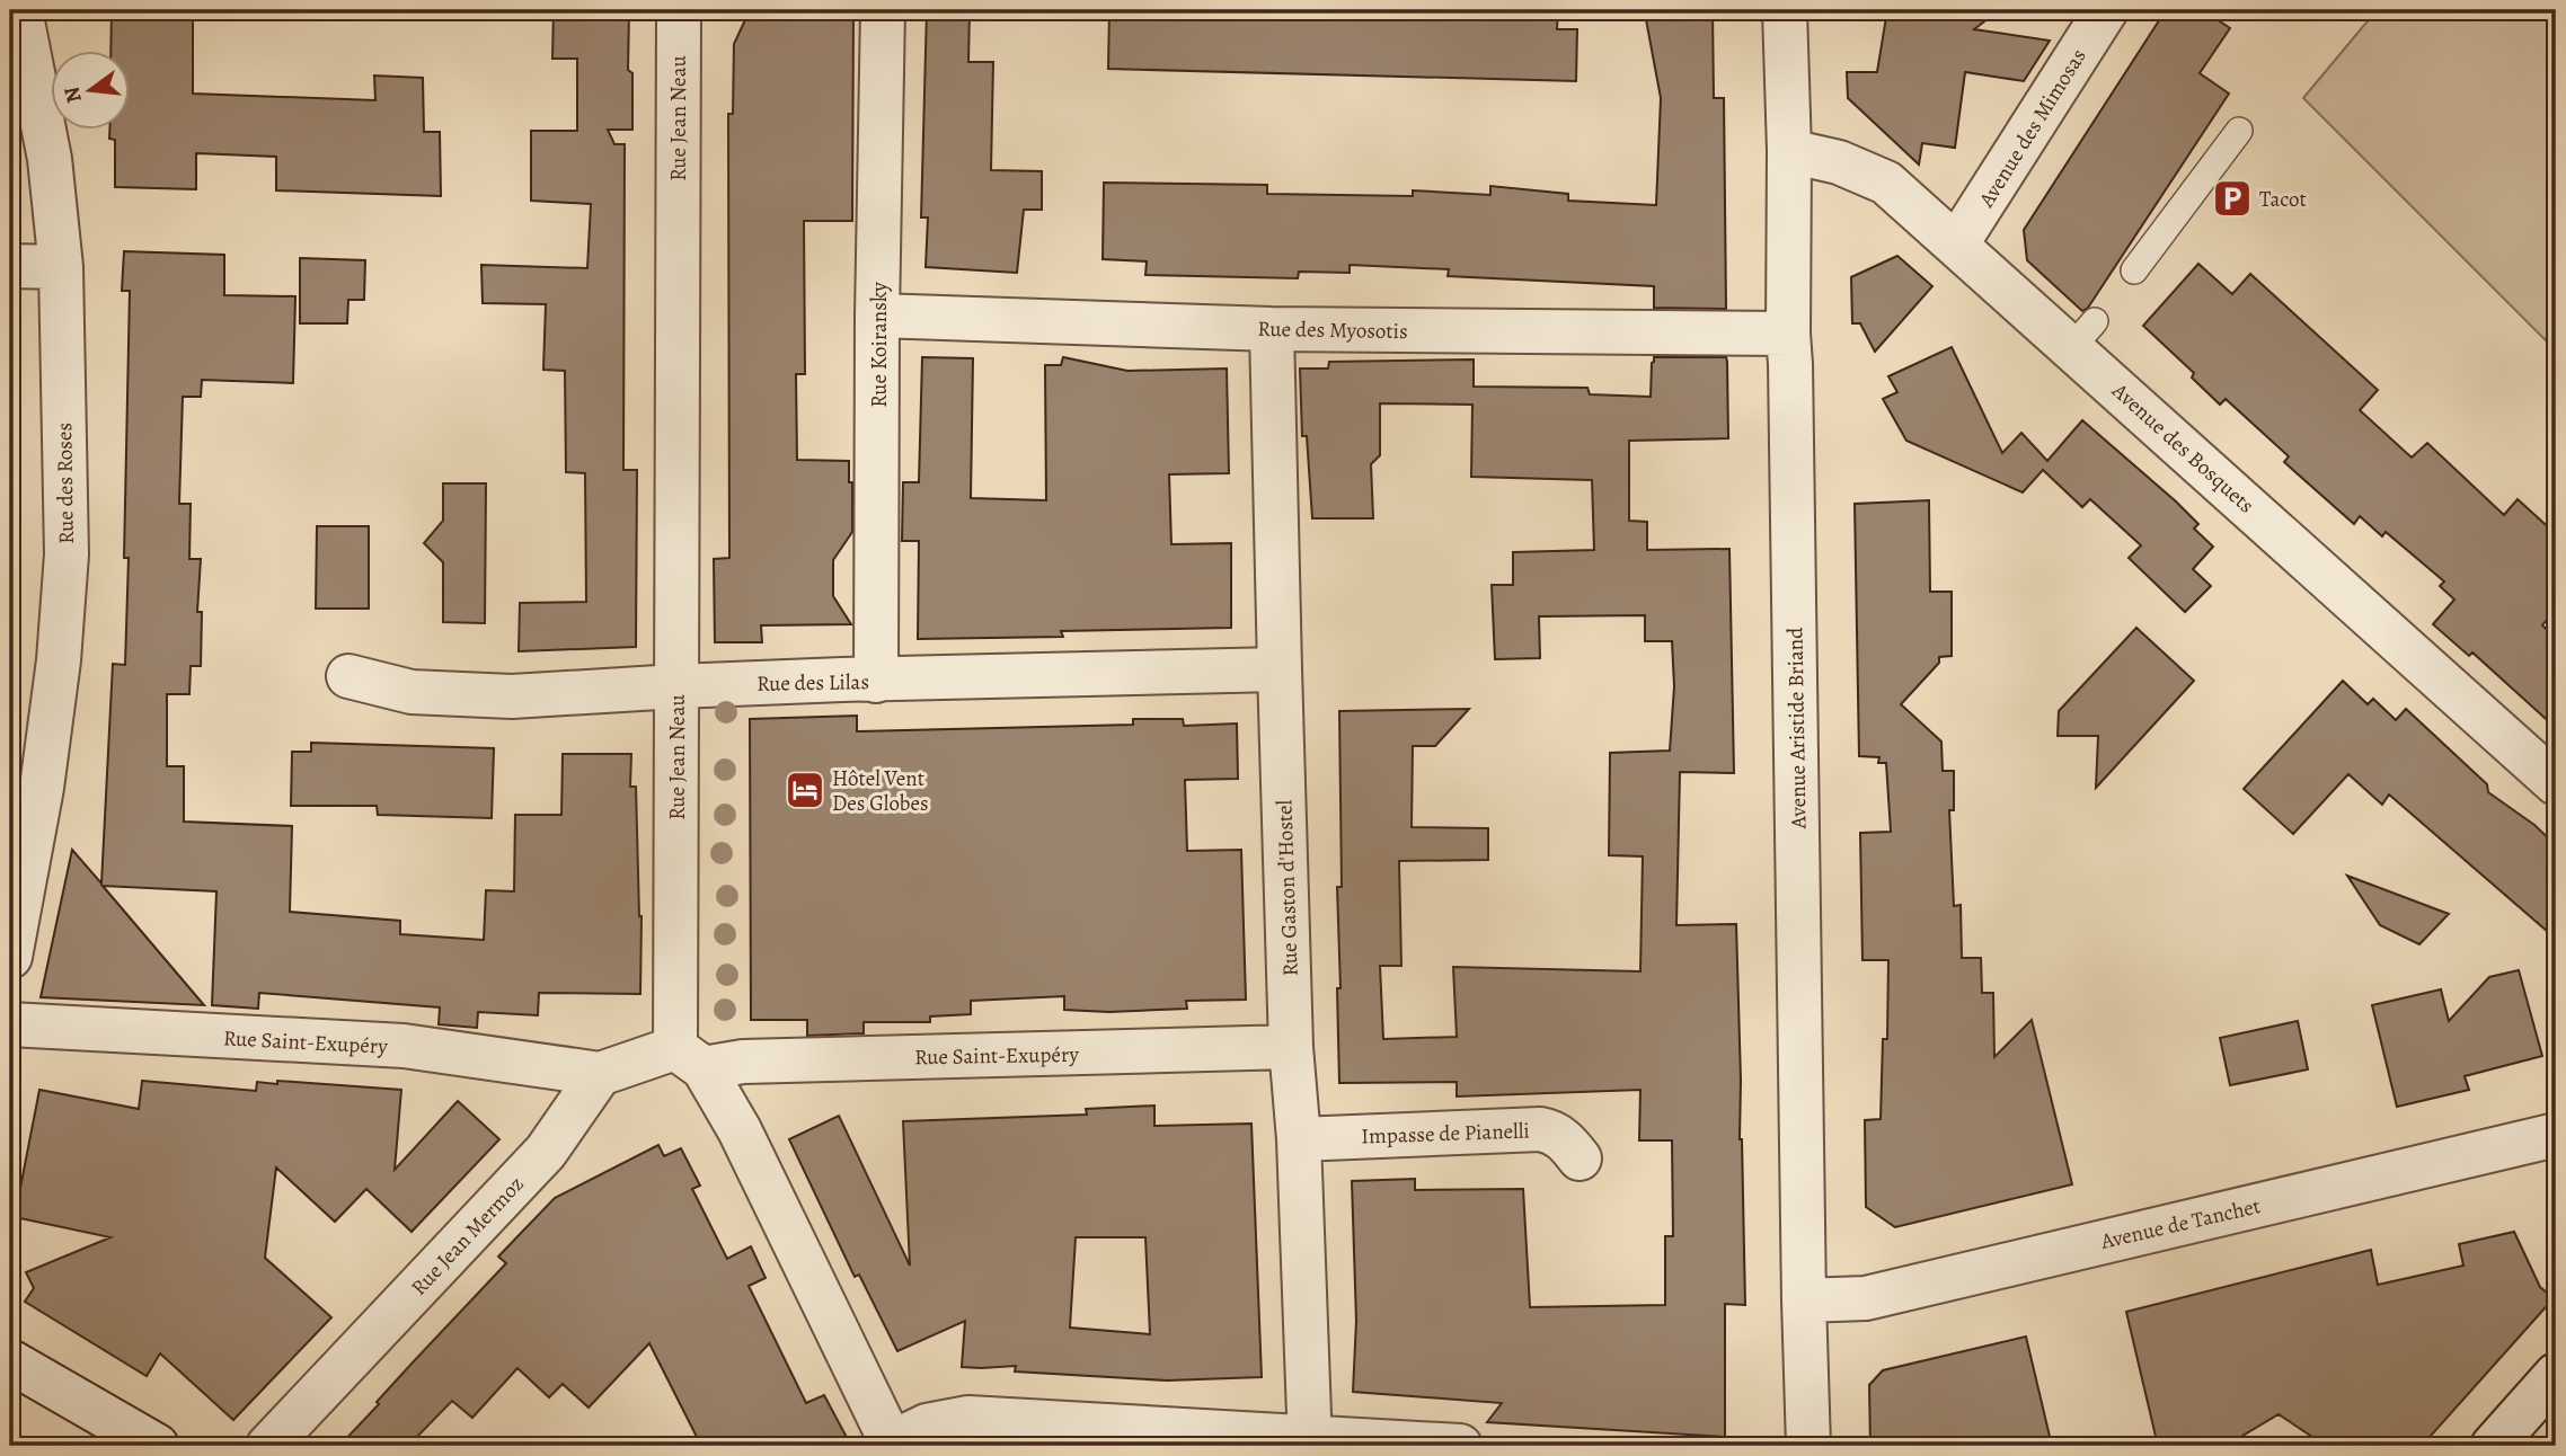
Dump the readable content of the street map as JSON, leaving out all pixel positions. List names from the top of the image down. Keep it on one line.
{"streets":{"street":["Rue Jean Neau","Avenue des Mimosas","Rue des Myosotis","Rue Koiransky","Avenue des Bosquets","Rue des Roses","Rue des Lilas","Avenue Aristide Briand","Rue Gaston d'Hostel","Rue Saint-Exupéry","Impasse de Pianelli","Avenue de Tanchet","Rue Jean Mermoz"]},"crossings":[["Rue Jean Neau","Rue des Lilas"],["Rue Jean Neau","Rue Saint-Exupéry"],["Avenue des Mimosas","Avenue des Bosquets"],["Rue des Myosotis","Rue Koiransky"],["Rue des Myosotis","Avenue Aristide Briand"],["Rue des Myosotis","Rue Gaston d'Hostel"],["Rue Koiransky","Rue des Lilas"],["Avenue des Bosquets","Avenue Aristide Briand"],["Rue des Lilas","Rue Gaston d'Hostel"],["Avenue Aristide Briand","Avenue de Tanchet"],["Rue Gaston d'Hostel","Rue Saint-Exupéry"],["Rue Gaston d'Hostel","Impasse de Pianelli"],["Rue Saint-Exupéry","Rue Jean Mermoz"]],"places":{"parking":["Tacot"],"hotel":["Hôtel Vent Des Globes"]},"north":"left"}
